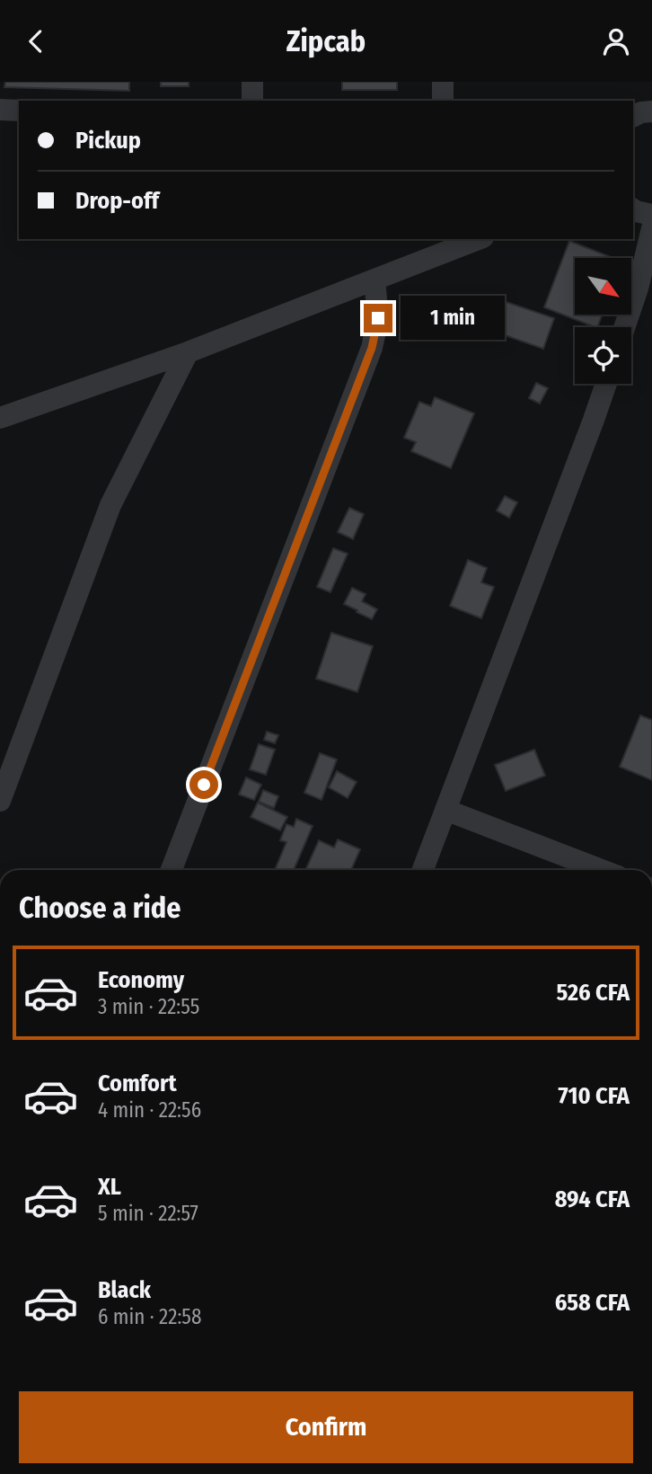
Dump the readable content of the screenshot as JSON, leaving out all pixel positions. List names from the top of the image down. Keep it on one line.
{"north":"bottom right","page":{"header":"Zipcab","banner":["Pickup","Drop-off"],"bubble":"1 min","heading":"Choose a ride","list":[{"name":"Economy","note":"3 min · 22:55","value":"526 CFA"},{"name":"Comfort","note":"4 min · 22:56","value":"710 CFA"},{"name":"XL","note":"5 min · 22:57","value":"894 CFA"},{"name":"Black","note":"6 min · 22:58","value":"658 CFA"}],"buttons":"Confirm"}}
